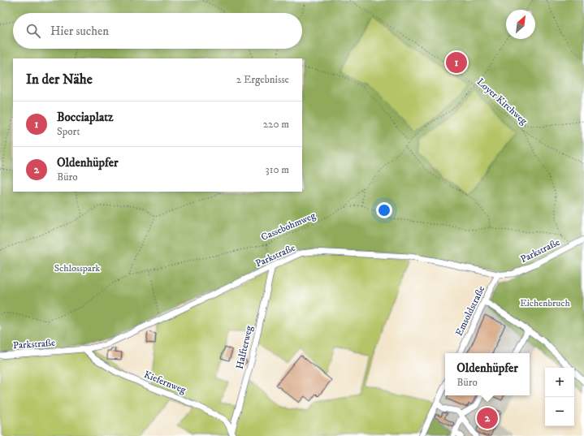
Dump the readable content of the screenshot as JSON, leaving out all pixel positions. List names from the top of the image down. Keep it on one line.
{"streets":{"street":["Parkstraße","Emsoldstraße","Halfterweg","Kiefernweg"],"path":["Loyer Kirchweg","Cassebohmweg"]},"crossings":[["Parkstraße","Emsoldstraße"],["Parkstraße","Halfterweg"],["Parkstraße","Kiefernweg"]],"parks":["Schlosspark","Eichenbruch"],"north":"top right","page":{"search":"Hier suchen","pins":["1","2"],"heading":["In der Nähe","2 Ergebnisse"],"list":[{"mark":"1","name":"Bocciaplatz","note":"Sport","value":"220 m"},{"mark":"2","name":"Oldenhüpfer","note":"Büro","value":"310 m"}],"popup":["Oldenhüpfer","Büro"],"map_buttons":["+","−"]}}
